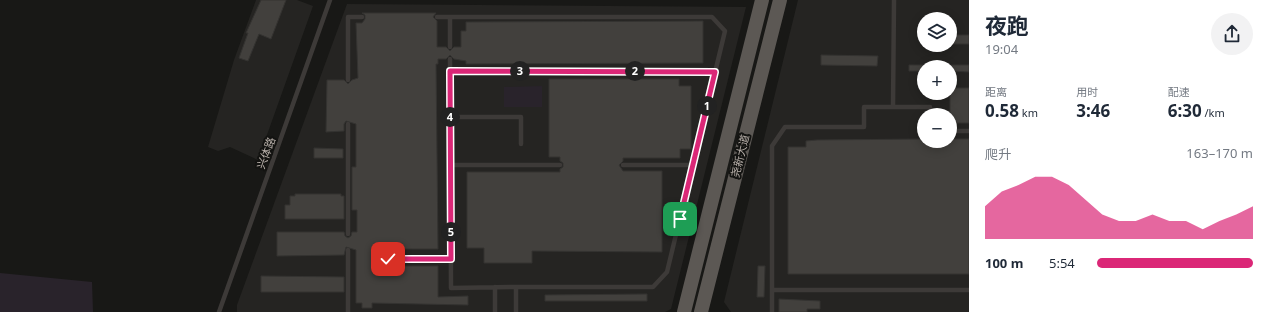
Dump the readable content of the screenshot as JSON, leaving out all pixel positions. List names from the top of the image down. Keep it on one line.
{"streets":{"main road":["尧新大道"],"lane":["兴体路"]},"page":{"heading":["夜跑","19:04"],"map_buttons":["+","−"],"pins":["2","3","1","4","5"],"stats":[["距离","0.58 km"],["用时","3:46"],["配速","6:30 /km"]],"chart":["爬升","163–170 m"],"list":[{"name":"100 m","note":"5:54"}]}}
